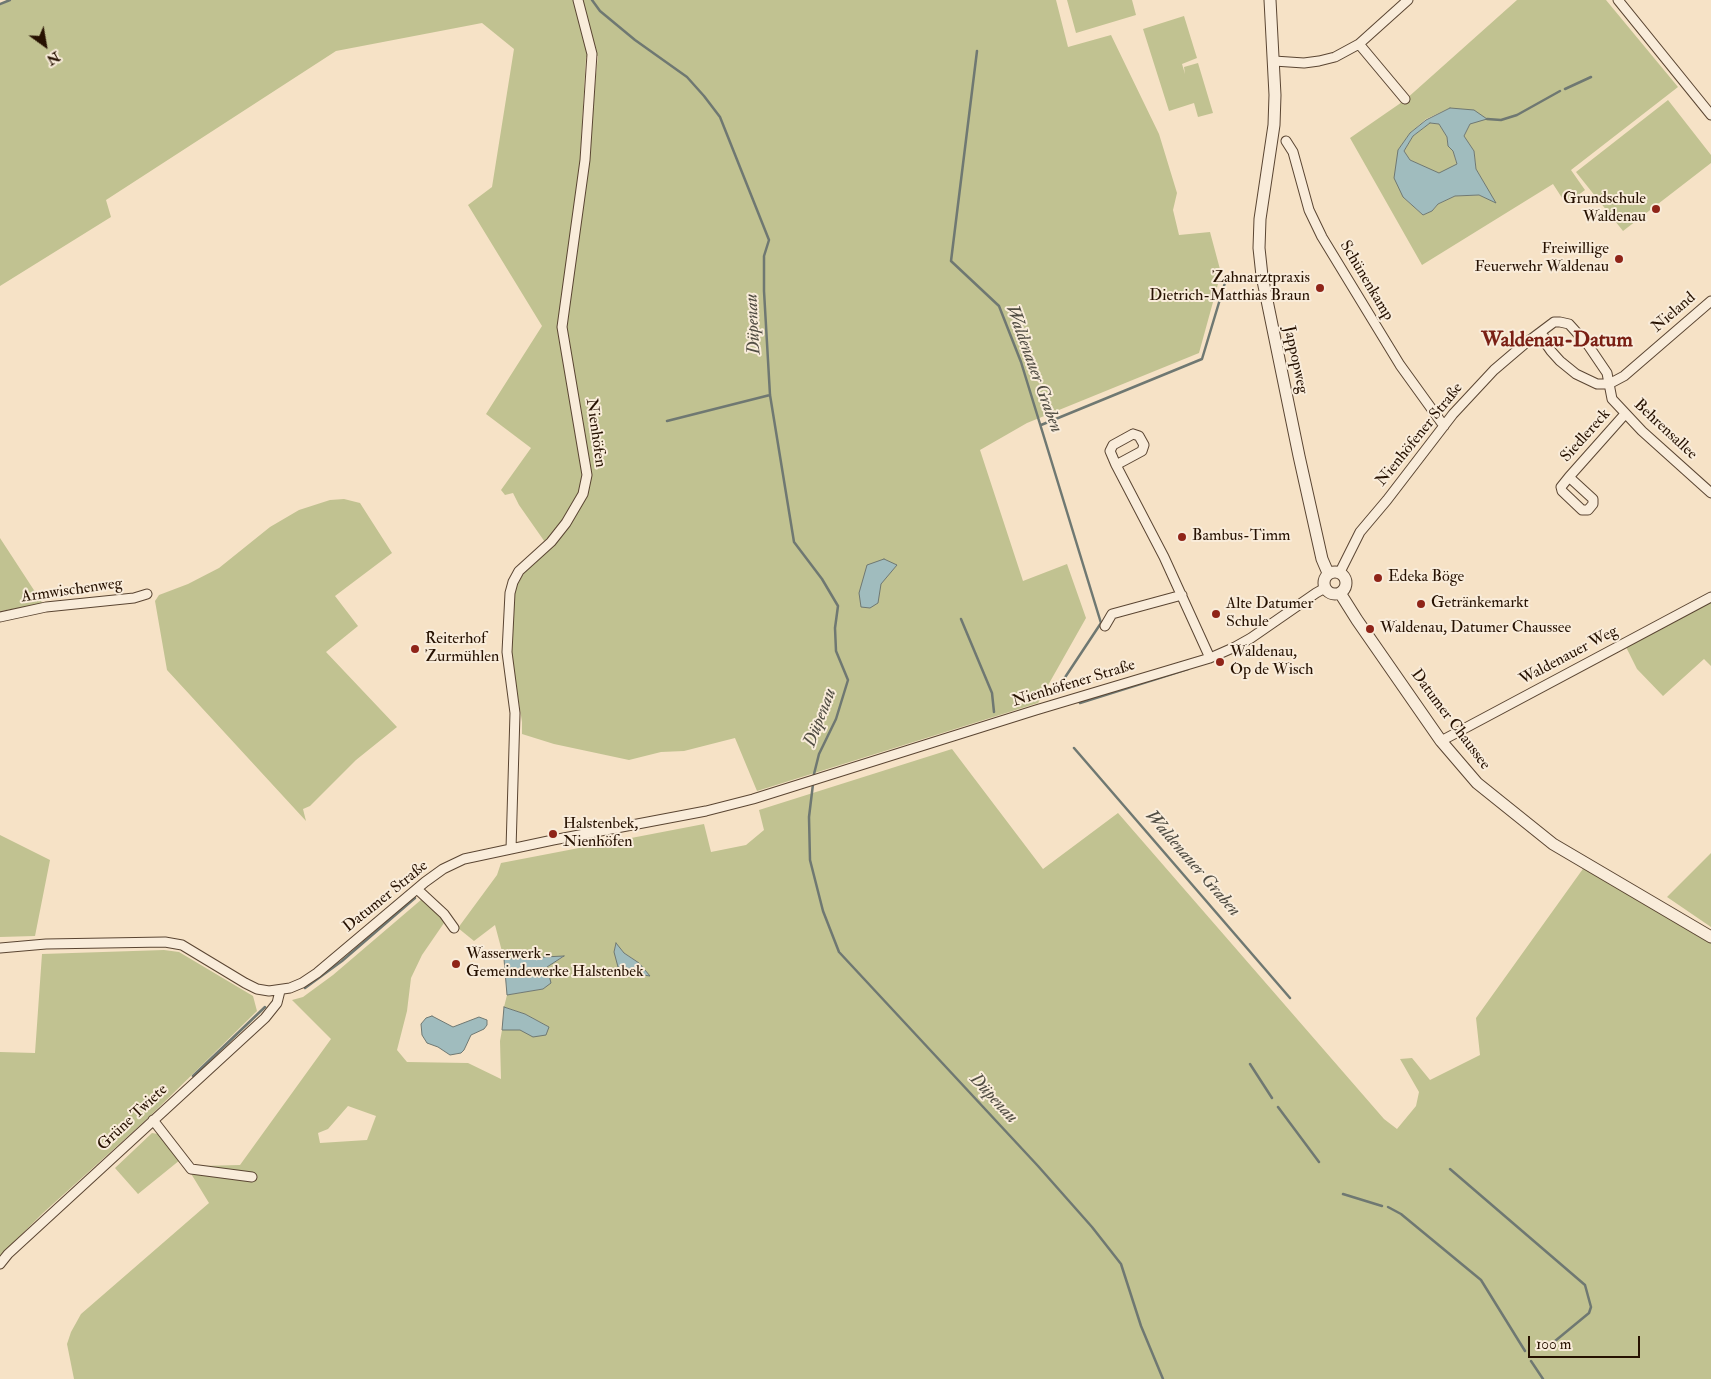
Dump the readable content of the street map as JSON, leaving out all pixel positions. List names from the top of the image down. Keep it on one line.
{"streets":{"street":["Schünenkamp","Nieland","Jappopweg","Behrensallee","Nienhöfen","Nienhöfener Straße","Siedlereck","Armwischenweg","Waldenauer Weg","Datumer Chaussee","Datumer Straße","Grüne Twiete"]},"crossings":[["Schünenkamp","Nienhöfener Straße"],["Nieland","Behrensallee"],["Jappopweg","Nienhöfener Straße"],["Jappopweg","Datumer Chaussee"],["Behrensallee","Nienhöfener Straße"],["Behrensallee","Siedlereck"],["Nienhöfen","Datumer Straße"],["Nienhöfener Straße","Datumer Chaussee"],["Nienhöfener Straße","Datumer Straße"],["Waldenauer Weg","Datumer Chaussee"],["Datumer Straße","Grüne Twiete"]],"districts":["Waldenau-Datum"],"water":["Düpenau","Waldenauer Graben"],"places":["Grundschule Waldenau","Freiwillige Feuerwehr Waldenau","Zahnarztpraxis Dietrich-Matthias Braun","Bambus-Timm","Edeka Böge","Getränkemarkt","Alte Datumer Schule","Waldenau, Datumer Chaussee","Reiterhof Zurmühlen","Waldenau, Op de Wisch","Halstenbek, Nienhöfen","Wasserwerk - Gemeindewerke Halstenbek"],"scale_bar":"100 m","north":"bottom right"}
